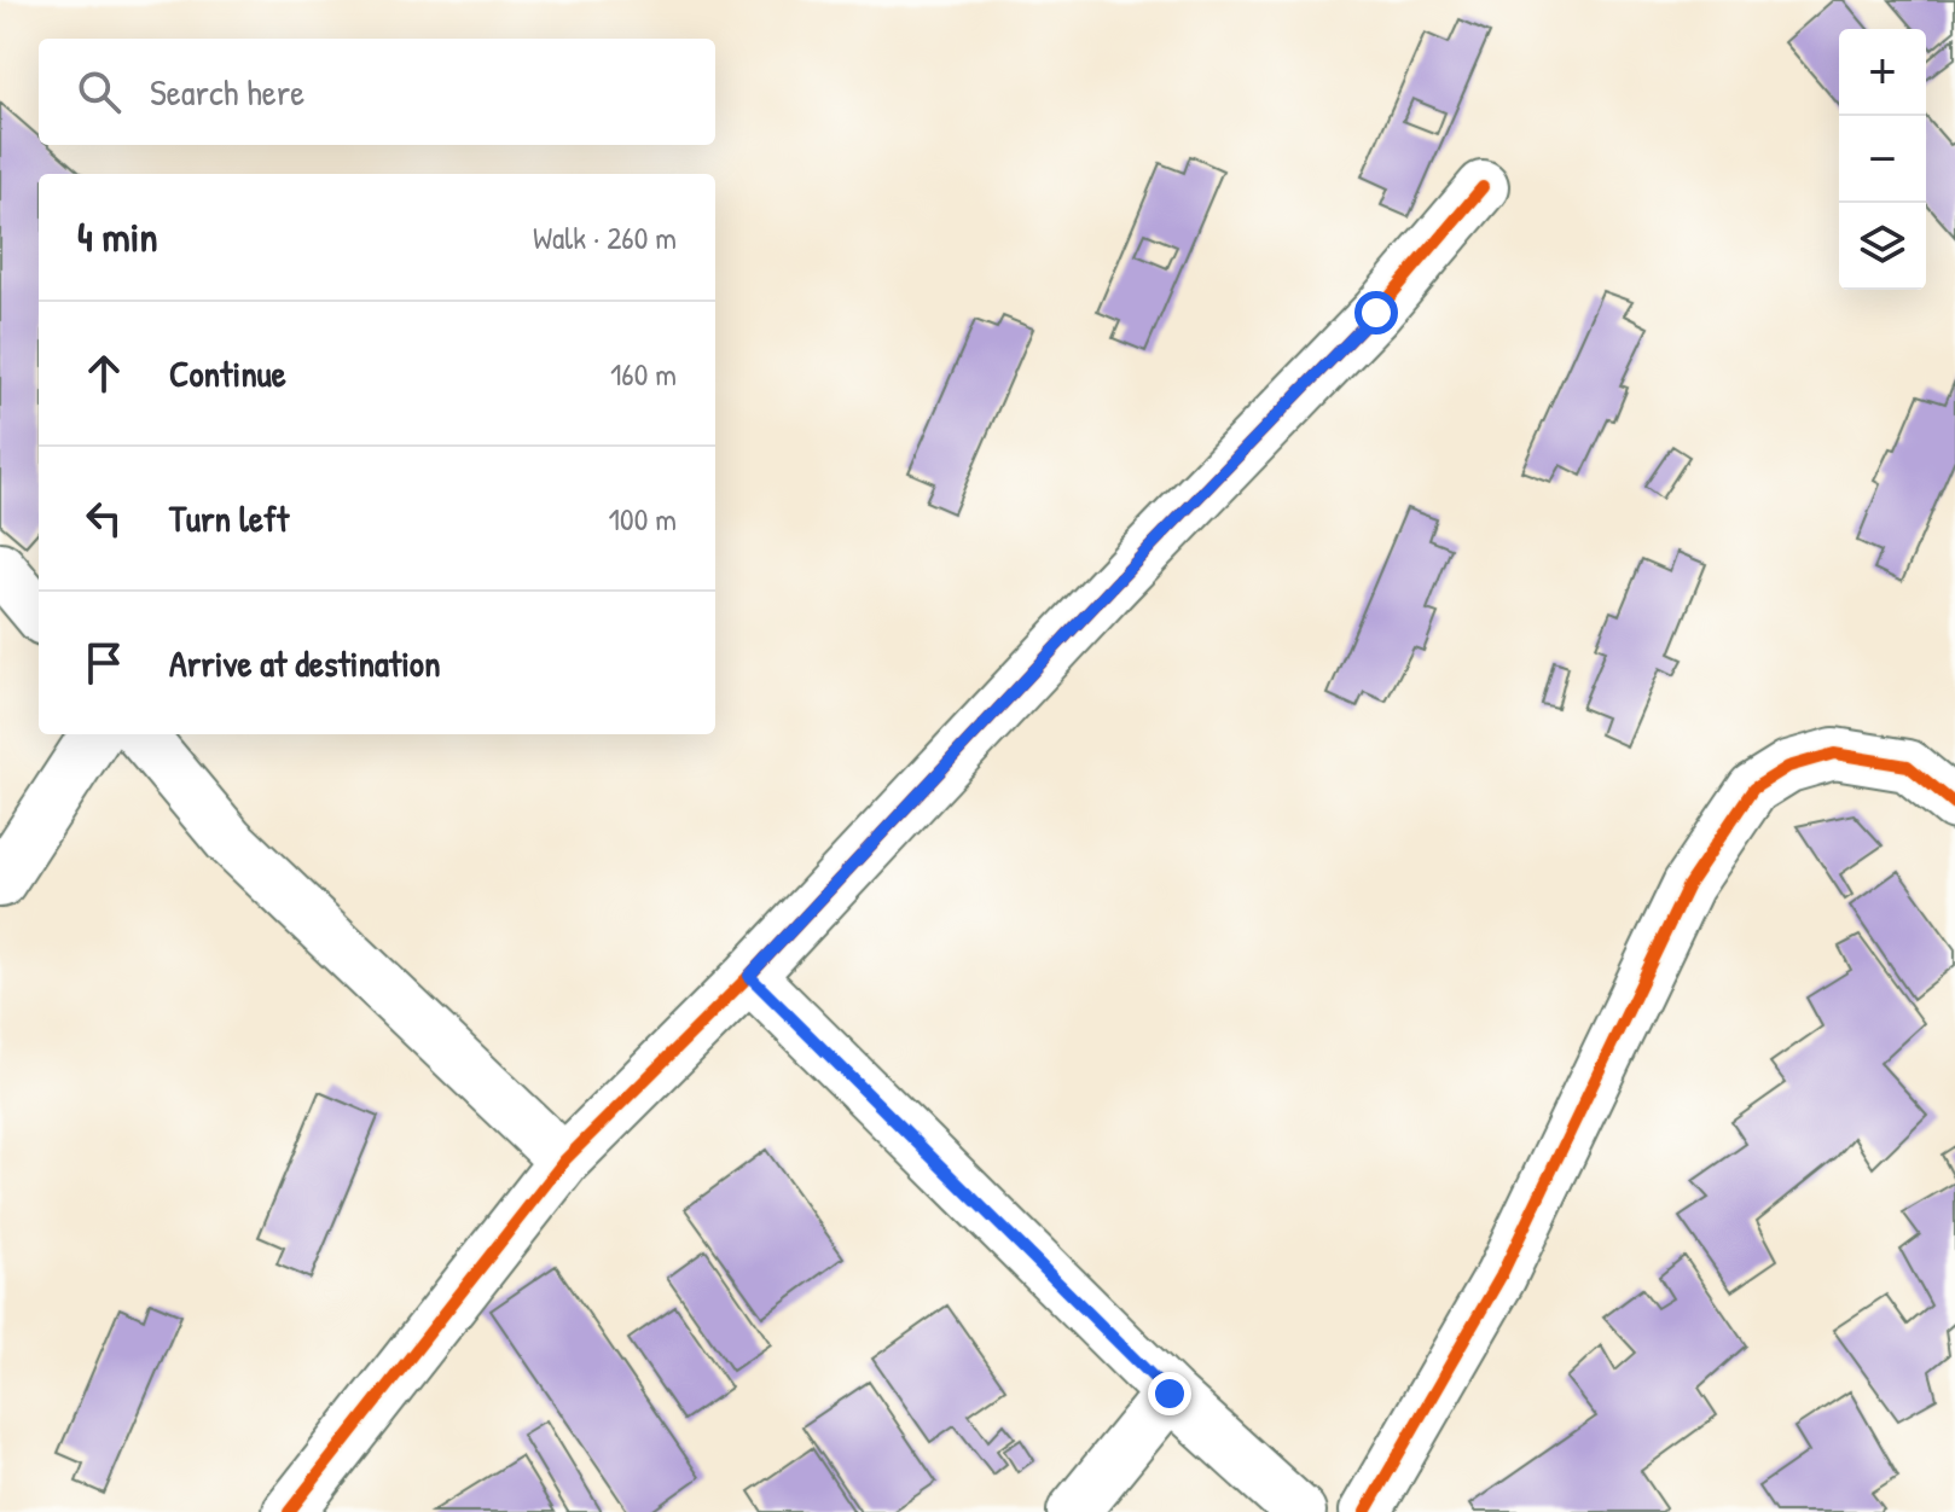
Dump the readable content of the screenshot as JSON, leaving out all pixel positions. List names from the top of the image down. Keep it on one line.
{"page":{"map_buttons":["+","−"],"search":"Search here","heading":["4 min","Walk · 260 m"],"list":[["Continue","160 m"],["Turn left","100 m"],"Arrive at destination"]}}
